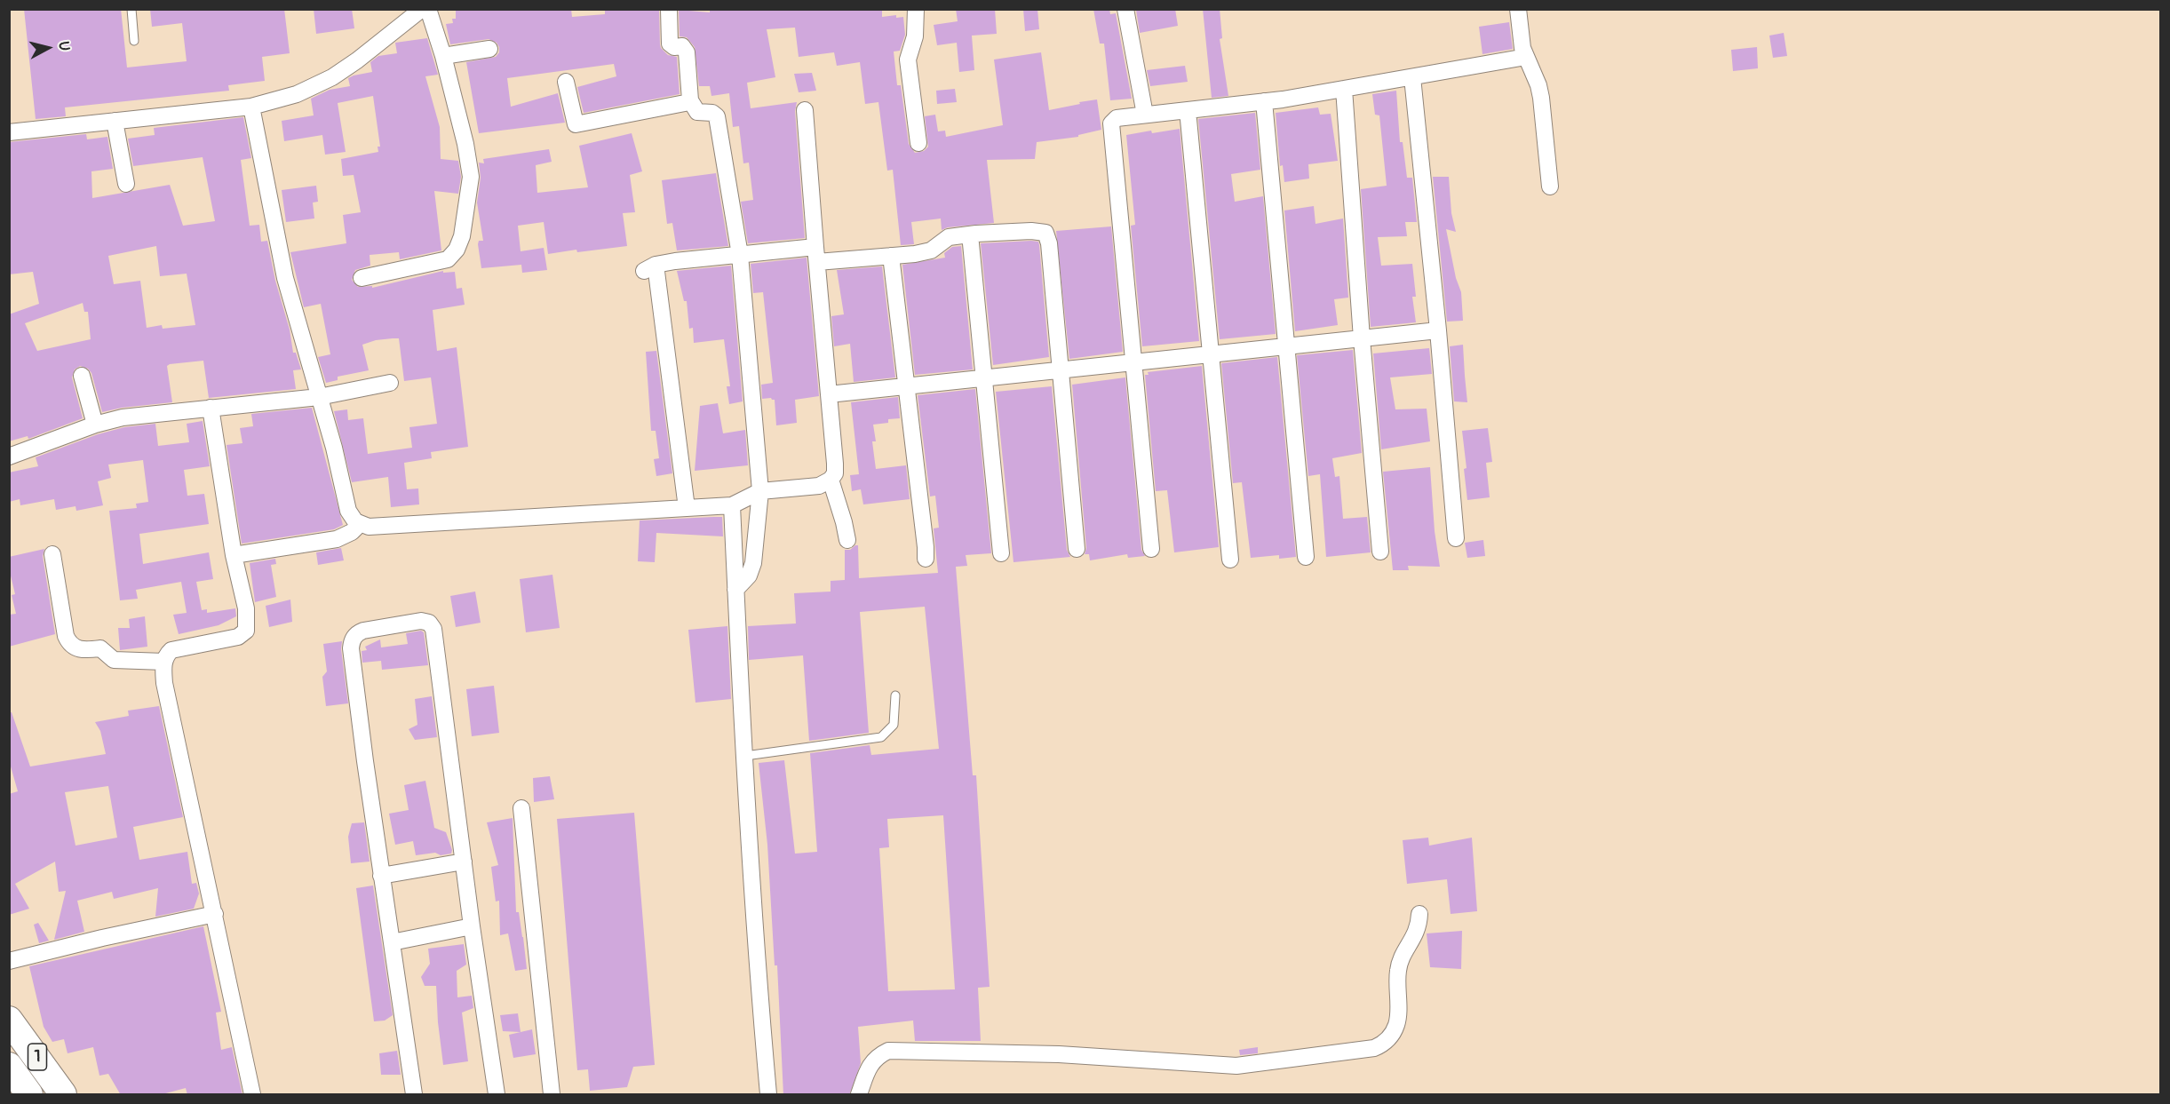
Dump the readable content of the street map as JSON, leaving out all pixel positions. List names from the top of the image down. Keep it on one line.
{"streets":{"highway":["1"]},"north":"right"}
